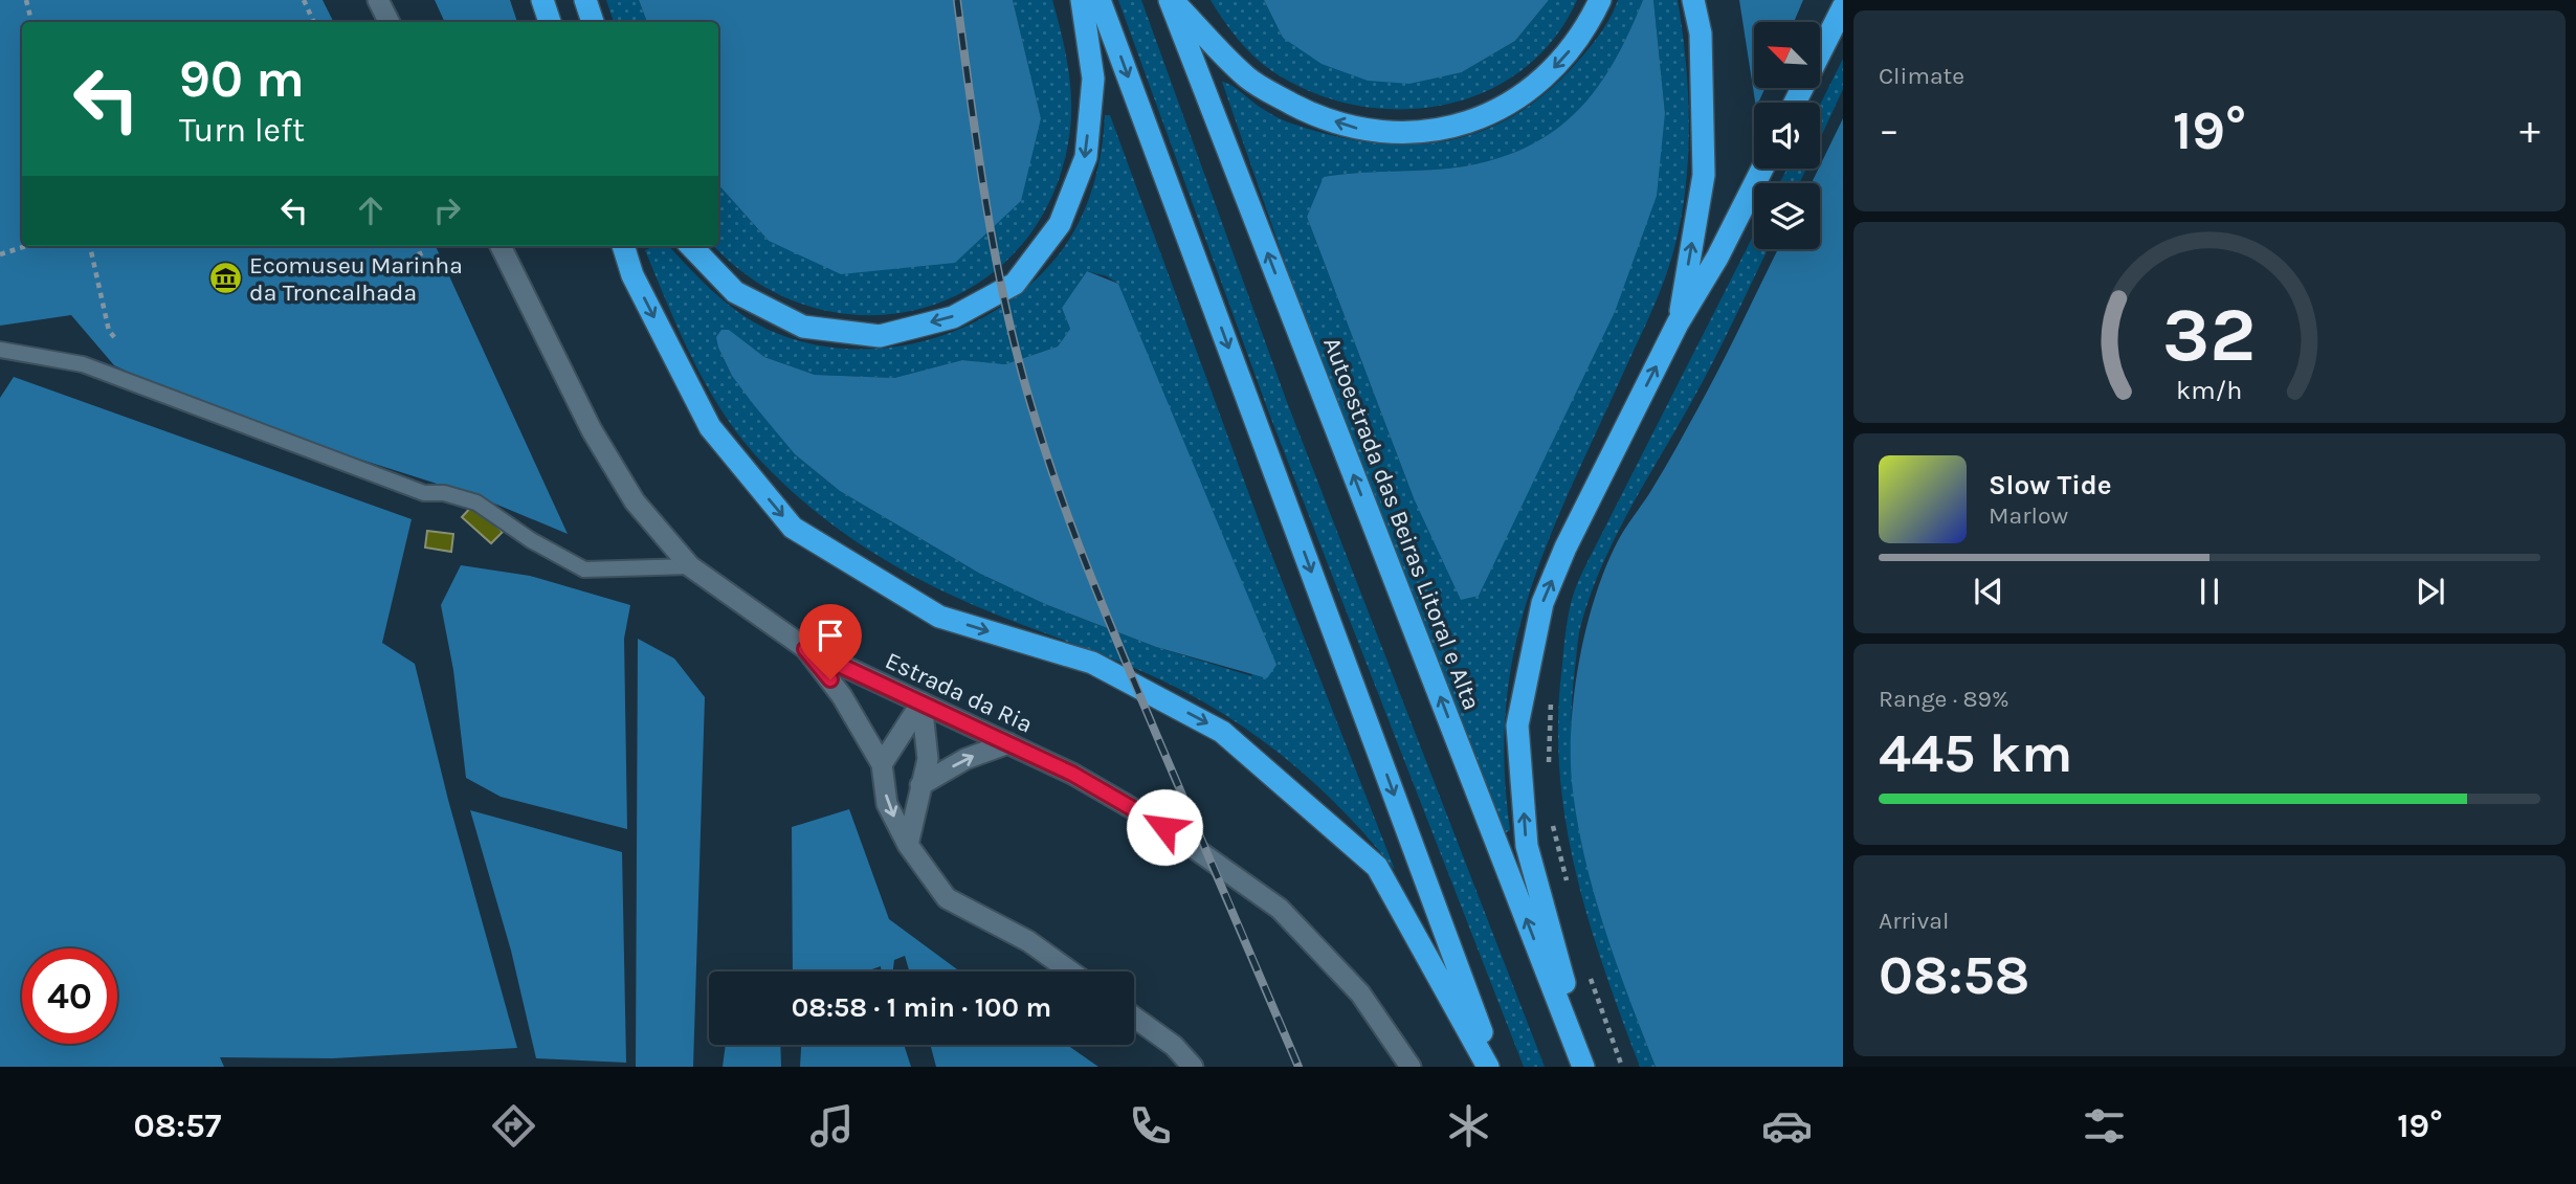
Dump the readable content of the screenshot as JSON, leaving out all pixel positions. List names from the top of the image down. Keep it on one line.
{"streets":{"highway":["Autoestrada das Beiras Litoral e Alta"],"street":["Estrada da Ria"]},"places":{"museum":["Ecomuseu Marinha da Troncalhada"]},"north":"top left","page":{"tile":["Climate",["Range · 89%","445 km"],["Arrival","08:58"]],"turn":["90 m","Turn left"],"heat":["−","19°","+"],"song":["Slow Tide","Marlow"],"limit":"40","trip":"08:58 · 1 min · 100 m","tabs":["08:57","19°"],"gauge":["32","km/h"]}}
